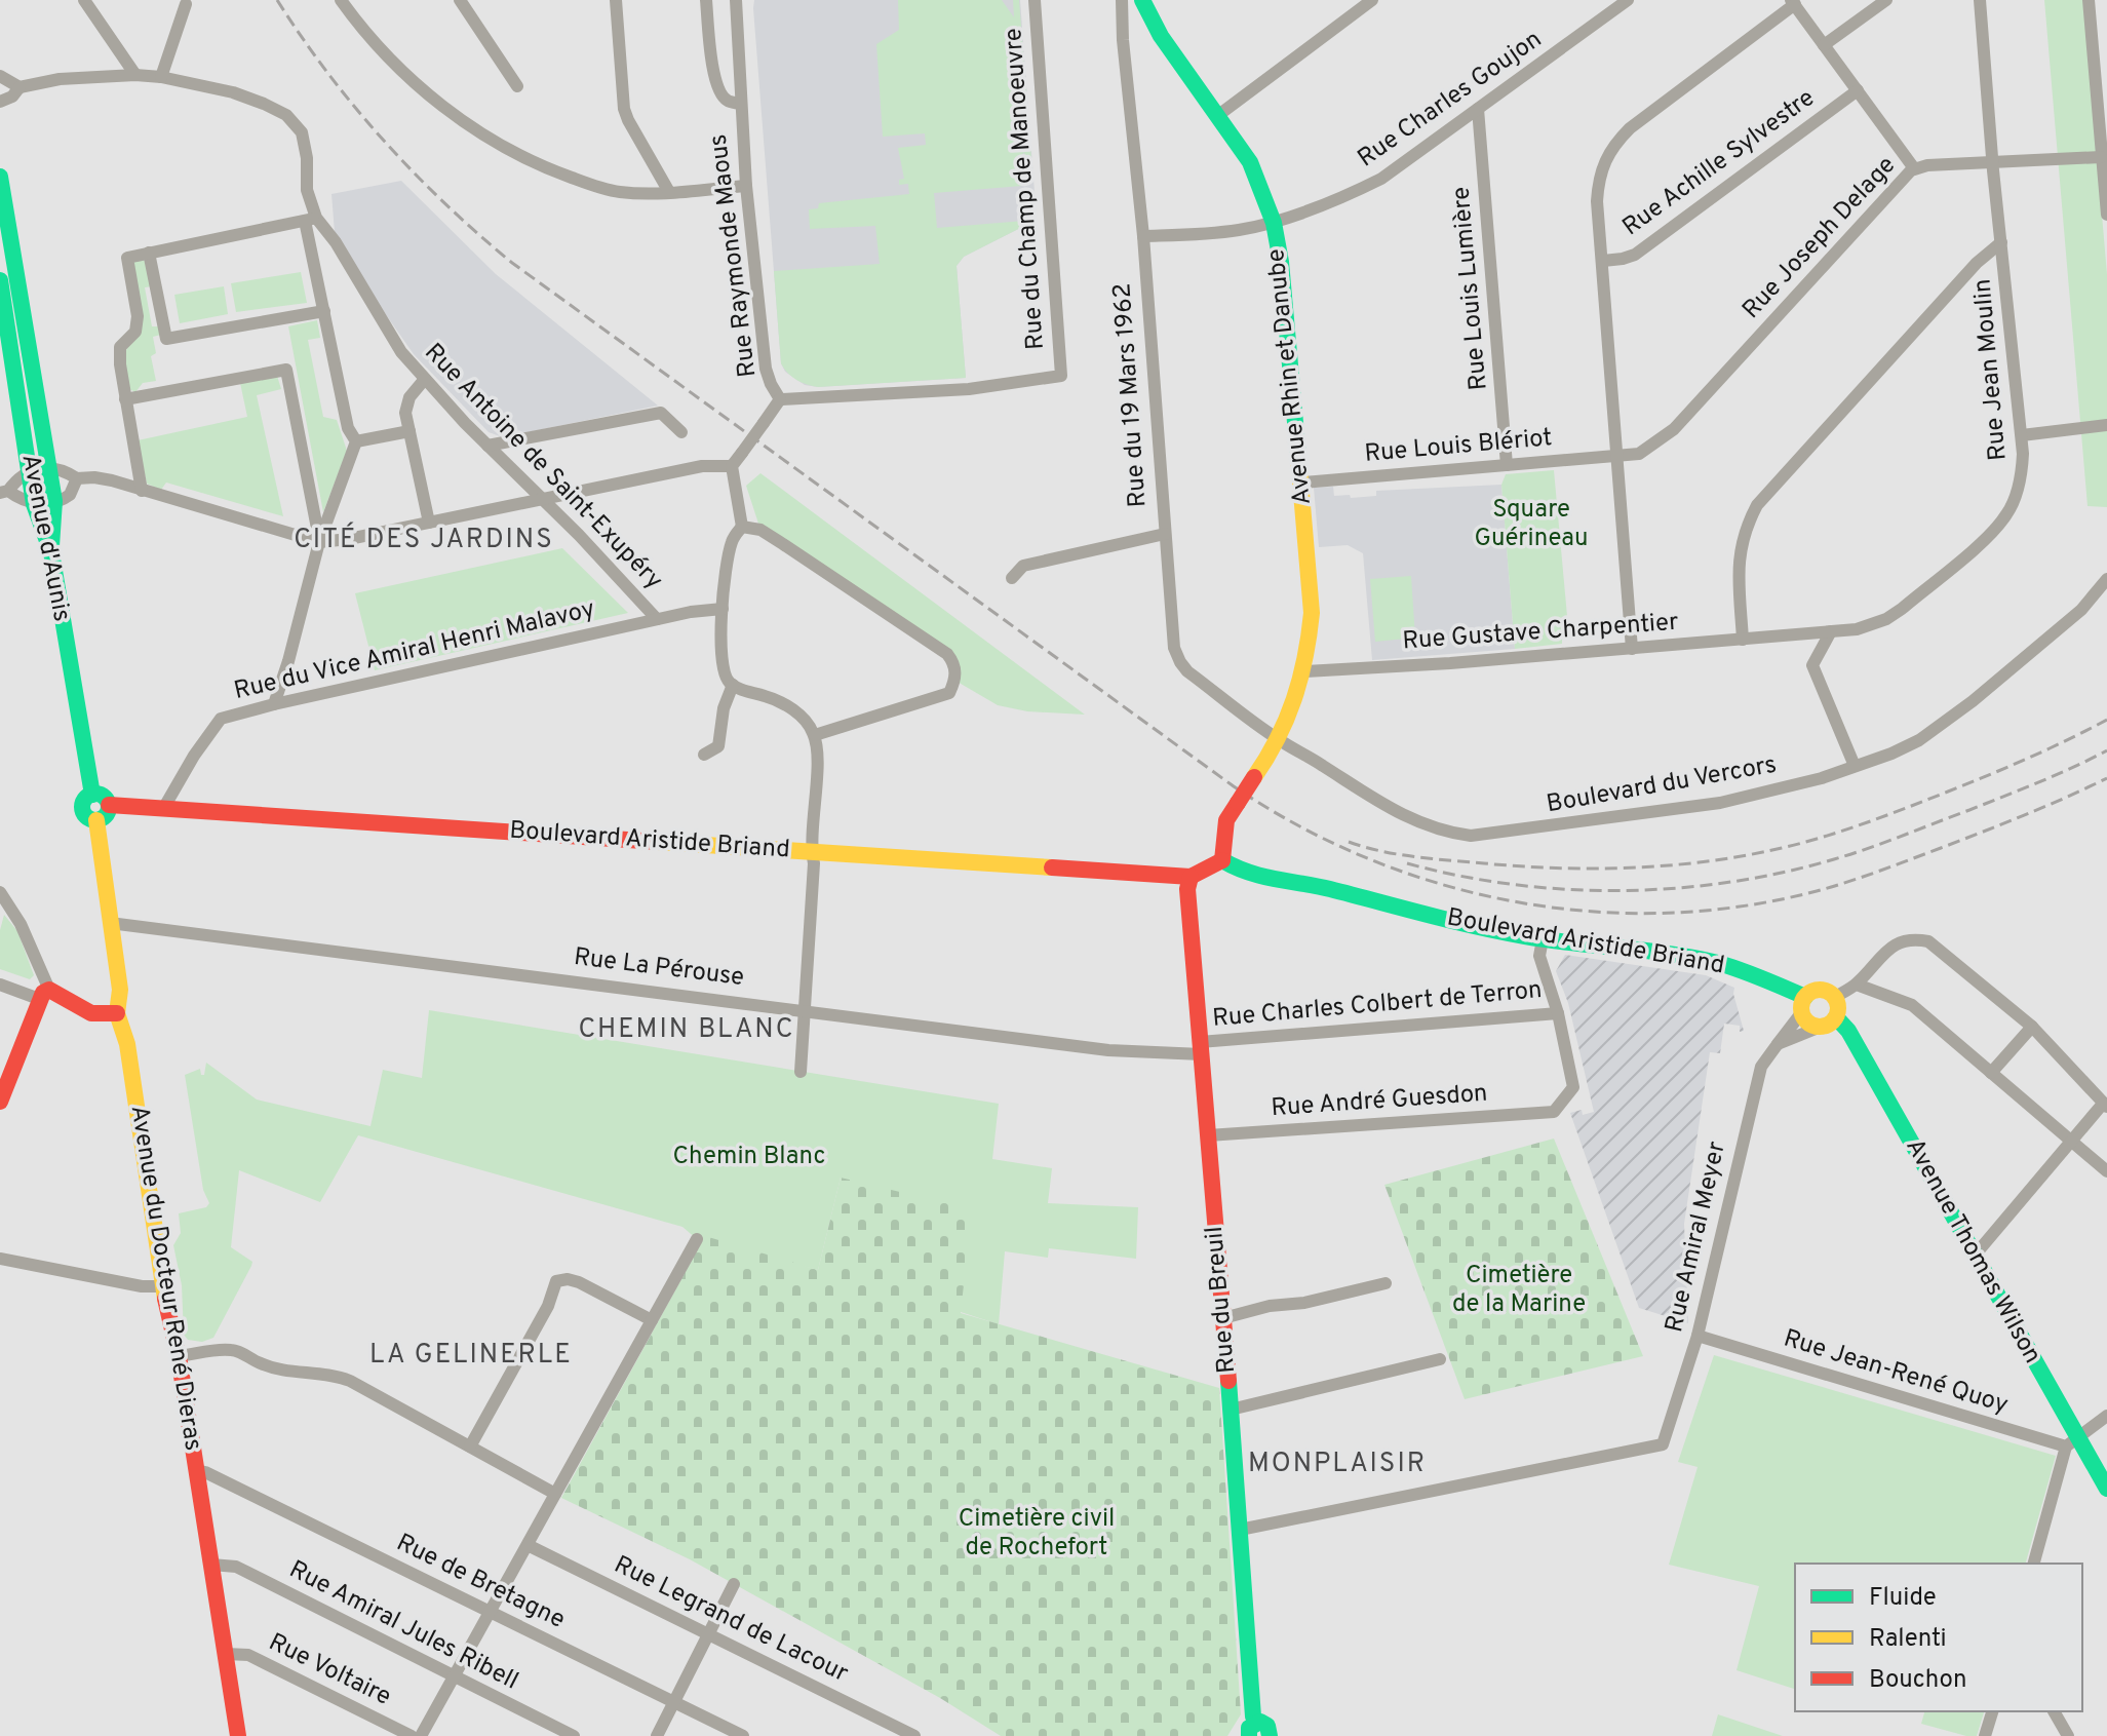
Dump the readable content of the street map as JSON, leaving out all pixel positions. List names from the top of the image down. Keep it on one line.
{"streets":{"street":["Rue Charles Goujon","Rue Achille Sylvestre","Rue du Champ de Manoeuvre","Rue Joseph Delage","Rue Raymonde Maous","Rue Louis Lumière","Rue Jean Moulin","Avenue Rhin et Danube","Rue du 19 Mars 1962","Rue Louis Blériot","Rue Antoine de Saint-Exupéry","Avenue d'Aunis","Rue Gustave Charpentier","Rue du Vice Amiral Henri Malavoy","Boulevard du Vercors","Boulevard Aristide Briand","Rue La Pérouse","Rue Charles Colbert de Terron","Rue André Guesdon","Rue Amiral Meyer","Avenue Thomas Wilson","Avenue du Docteur René Dieras","Rue du Breuil","Rue Jean-René Quoy","Rue de Bretagne","Rue Legrand de Lacour","Rue Amiral Jules Ribell","Rue Voltaire"]},"crossings":[["Rue Charles Goujon","Rue Louis Lumière"],["Rue Charles Goujon","Avenue Rhin et Danube"],["Rue Charles Goujon","Rue du 19 Mars 1962"],["Rue du Champ de Manoeuvre","Rue Raymonde Maous"],["Rue Joseph Delage","Rue Jean Moulin"],["Rue Joseph Delage","Rue Louis Blériot"],["Rue Louis Lumière","Rue Louis Blériot"],["Rue Jean Moulin","Rue Gustave Charpentier"],["Avenue Rhin et Danube","Rue du 19 Mars 1962"],["Avenue Rhin et Danube","Rue Louis Blériot"],["Avenue Rhin et Danube","Rue Gustave Charpentier"],["Avenue Rhin et Danube","Boulevard du Vercors"],["Avenue Rhin et Danube","Boulevard Aristide Briand"],["Rue du 19 Mars 1962","Boulevard du Vercors"],["Rue Antoine de Saint-Exupéry","Rue du Vice Amiral Henri Malavoy"],["Avenue d'Aunis","Boulevard Aristide Briand"],["Avenue d'Aunis","Avenue du Docteur René Dieras"],["Rue du Vice Amiral Henri Malavoy","Boulevard Aristide Briand"],["Boulevard Aristide Briand","Rue Amiral Meyer"],["Boulevard Aristide Briand","Avenue Thomas Wilson"],["Boulevard Aristide Briand","Avenue du Docteur René Dieras"],["Boulevard Aristide Briand","Rue du Breuil"],["Rue La Pérouse","Rue Charles Colbert de Terron"],["Rue La Pérouse","Avenue du Docteur René Dieras"],["Rue La Pérouse","Rue du Breuil"],["Rue Charles Colbert de Terron","Rue André Guesdon"],["Rue Charles Colbert de Terron","Rue du Breuil"],["Rue André Guesdon","Rue du Breuil"],["Rue Amiral Meyer","Avenue Thomas Wilson"],["Rue Amiral Meyer","Rue du Breuil"],["Rue Amiral Meyer","Rue Jean-René Quoy"],["Avenue Thomas Wilson","Rue Jean-René Quoy"],["Avenue du Docteur René Dieras","Rue de Bretagne"],["Avenue du Docteur René Dieras","Rue Amiral Jules Ribell"],["Avenue du Docteur René Dieras","Rue Voltaire"]],"districts":["CITÉ DES JARDINS","CHEMIN BLANC","LA GELINERLE","MONPLAISIR"],"parks":["Square Guérineau","Chemin Blanc","Cimetière de la Marine","Cimetière civil de Rochefort"],"legend":["Fluide","Ralenti","Bouchon"]}
